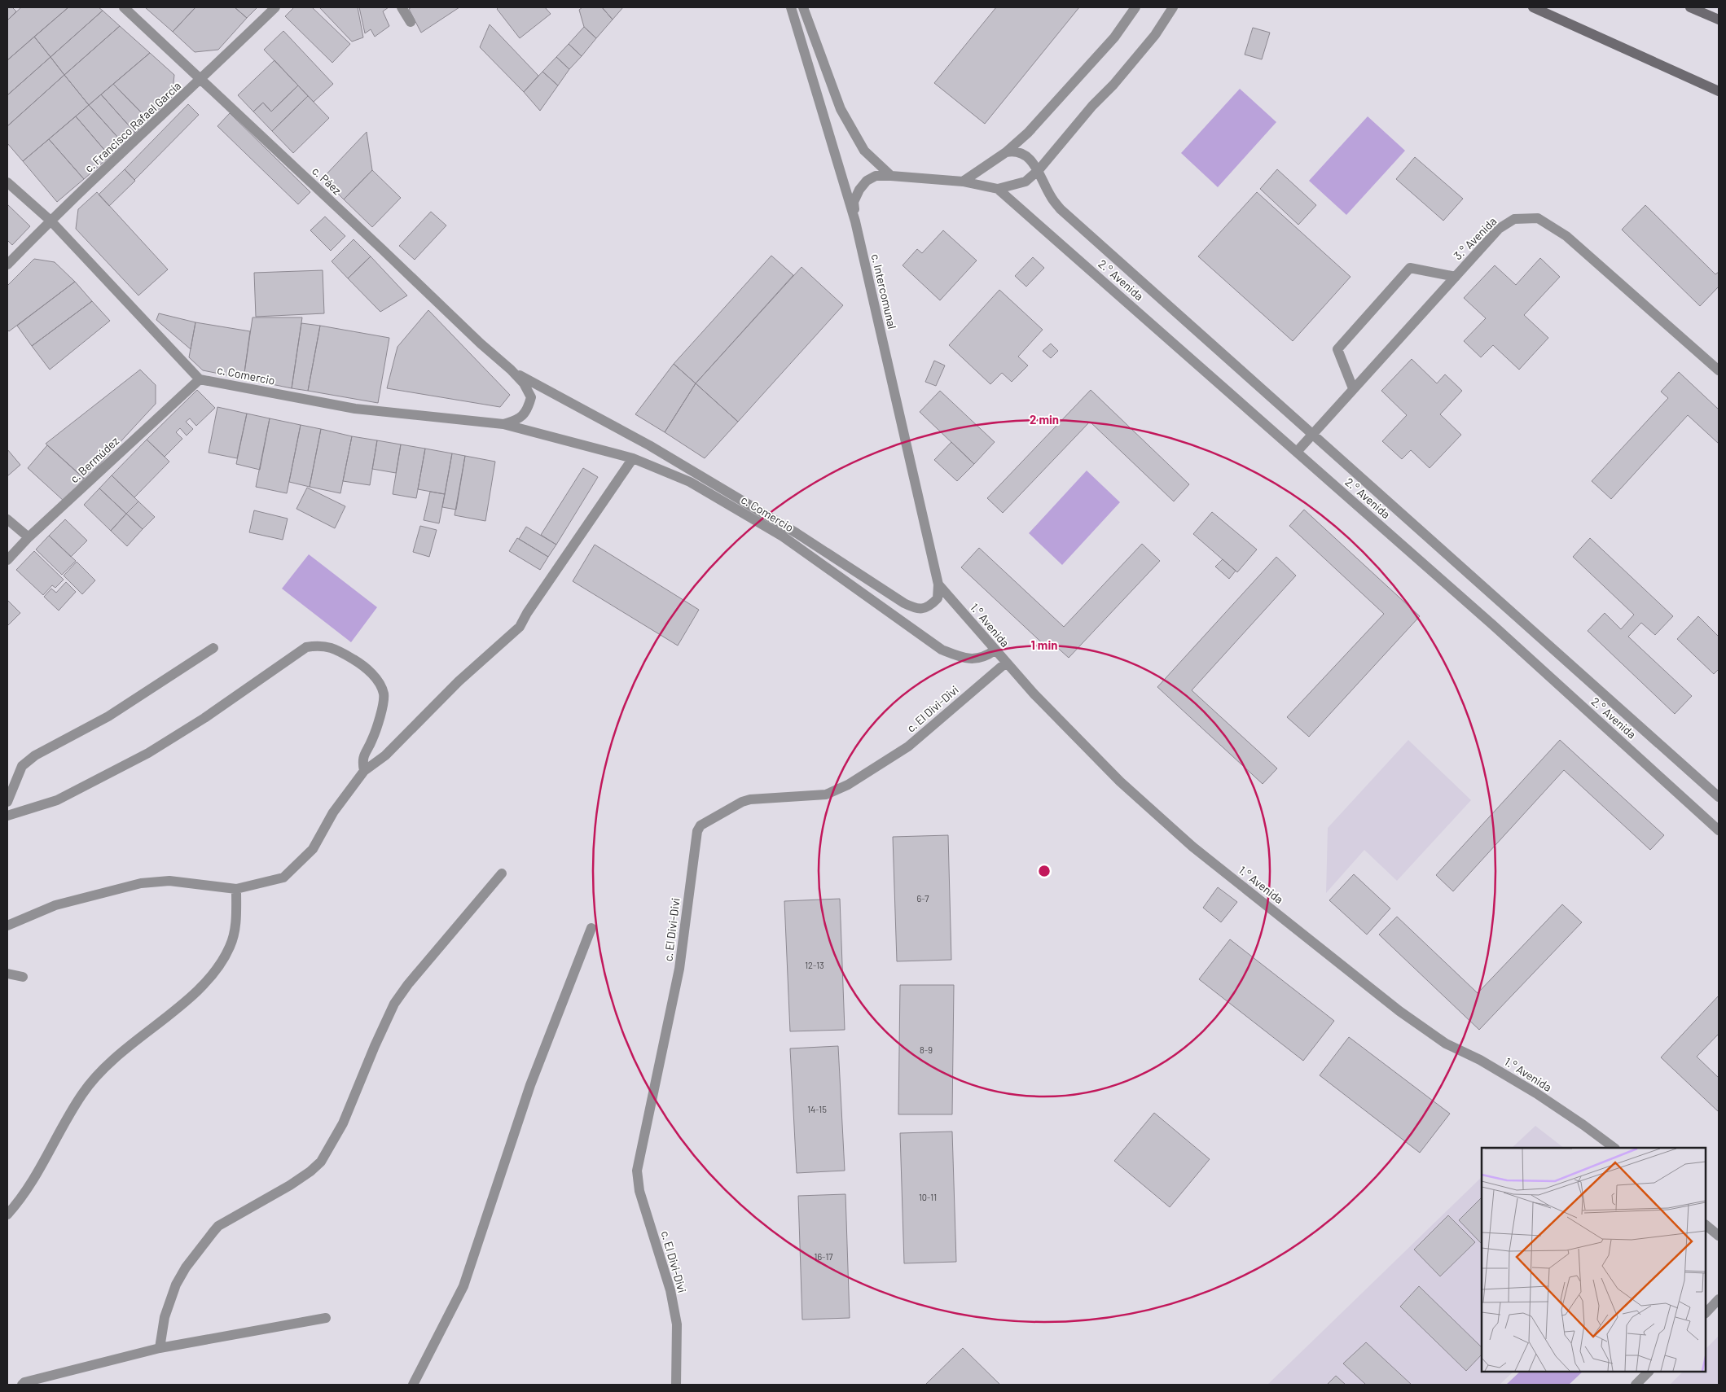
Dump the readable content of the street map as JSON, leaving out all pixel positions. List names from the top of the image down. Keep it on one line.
{"streets":{"street":["c. Francisco Rafael García","c. Páez","3.° Avenida","2.° Avenida","c. Intercomunal","c. Comercio","c. Bermúdez","1.° Avenida","c. El Divi-Divi"]},"crossings":[["c. Francisco Rafael García","c. Páez"],["c. Páez","c. Comercio"],["3.° Avenida","2.° Avenida"],["2.° Avenida","c. Intercomunal"],["c. Intercomunal","1.° Avenida"],["c. Comercio","c. Bermúdez"],["c. Comercio","1.° Avenida"],["1.° Avenida","c. El Divi-Divi"]],"house_numbers":["6-7","12-13","8-9","14-15","10-11","16-17"],"rings":["2 min","1 min"]}
